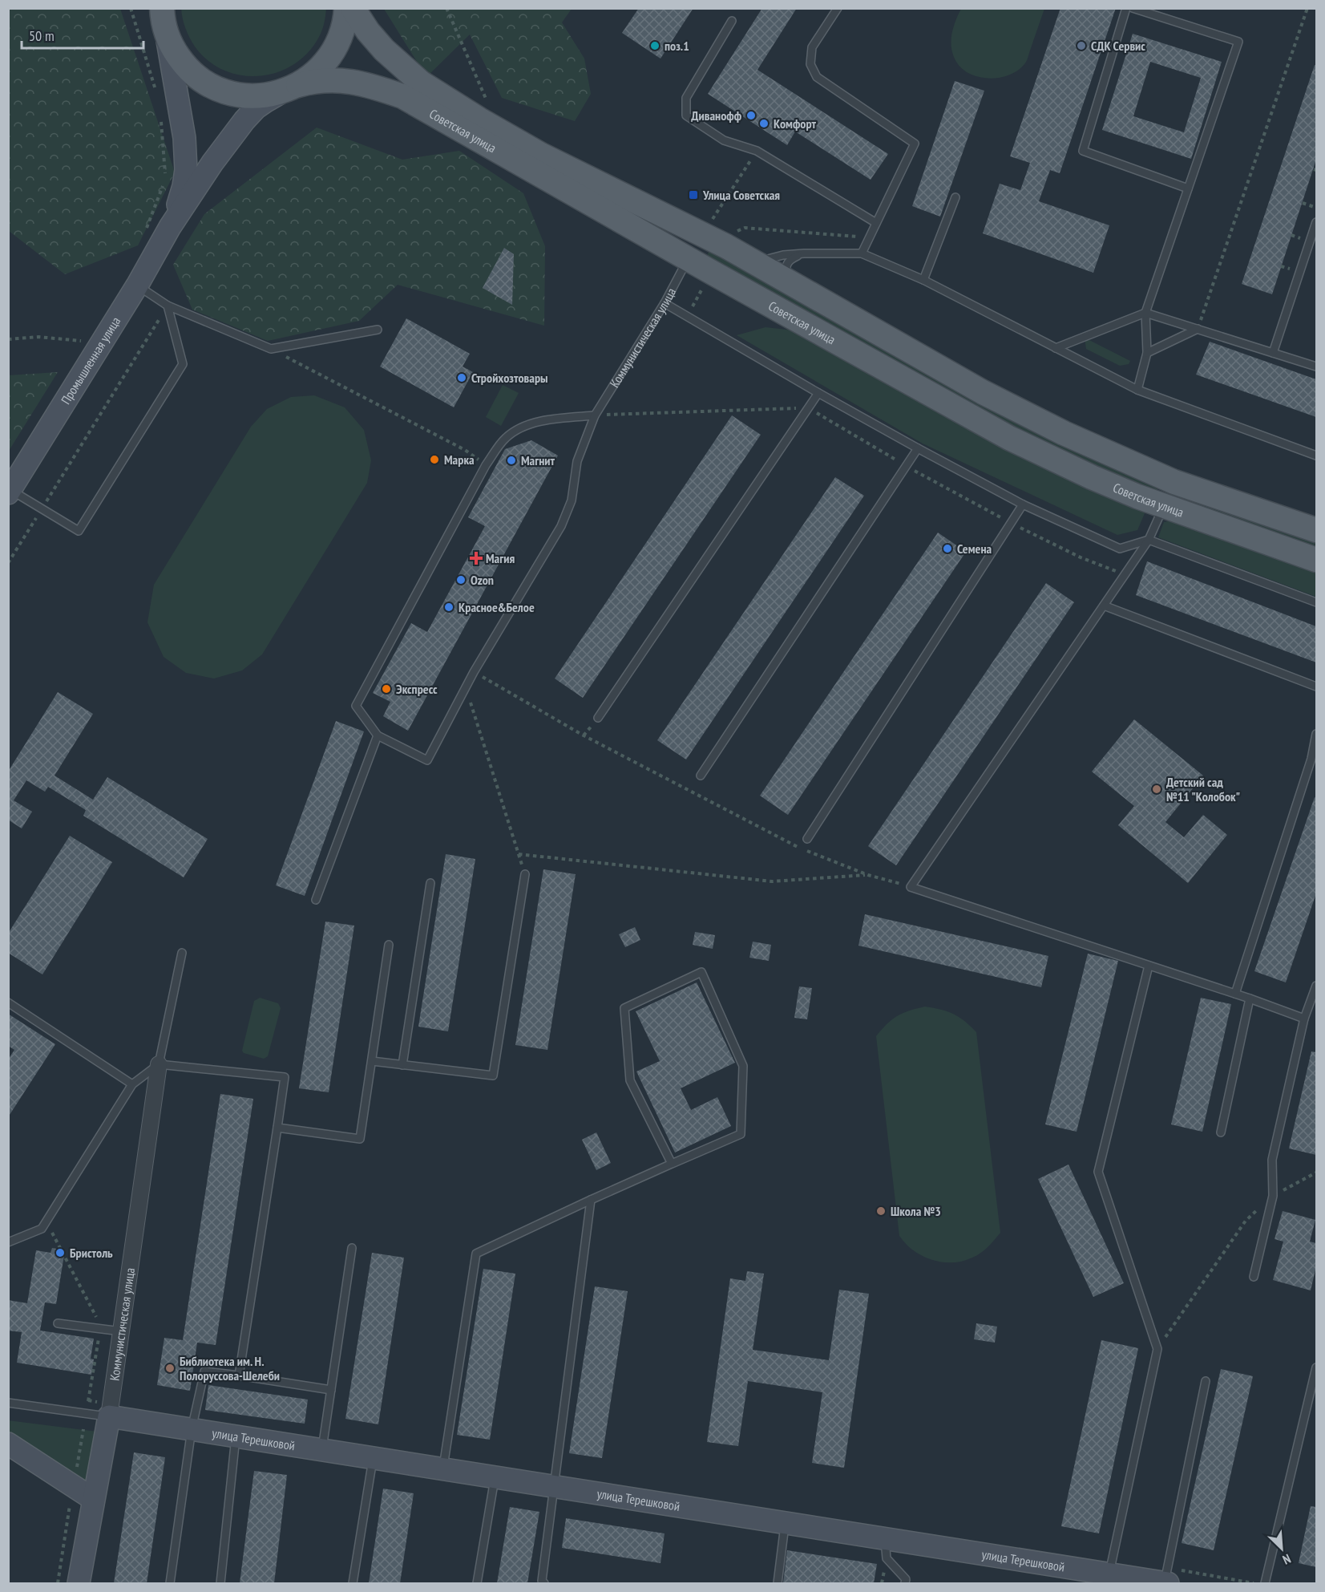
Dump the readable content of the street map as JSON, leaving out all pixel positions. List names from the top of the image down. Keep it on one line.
{"streets":{"main road":["Советская улица"],"street":["Коммунистическая улица","Промышленная улица","улица Терешковой"]},"crossings":[["Советская улица","Коммунистическая улица"],["Советская улица","Промышленная улица"],["Коммунистическая улица","улица Терешковой"]],"places":{"other":["поз.1","СДК Сервис","Диванофф","Комфорт","Стройхозтовары","Марка","Магнит","Семена","Ozon","Красное&Белое","Экспресс","Детский сад №11 \"Колобок\"","Школа №3","Бристоль","Библиотека им. Н. Полоруссова-Шелеби"],"transit":["Улица Советская"],"health":["Магия"]},"scale_bar":"50 m","north":"bottom right"}
